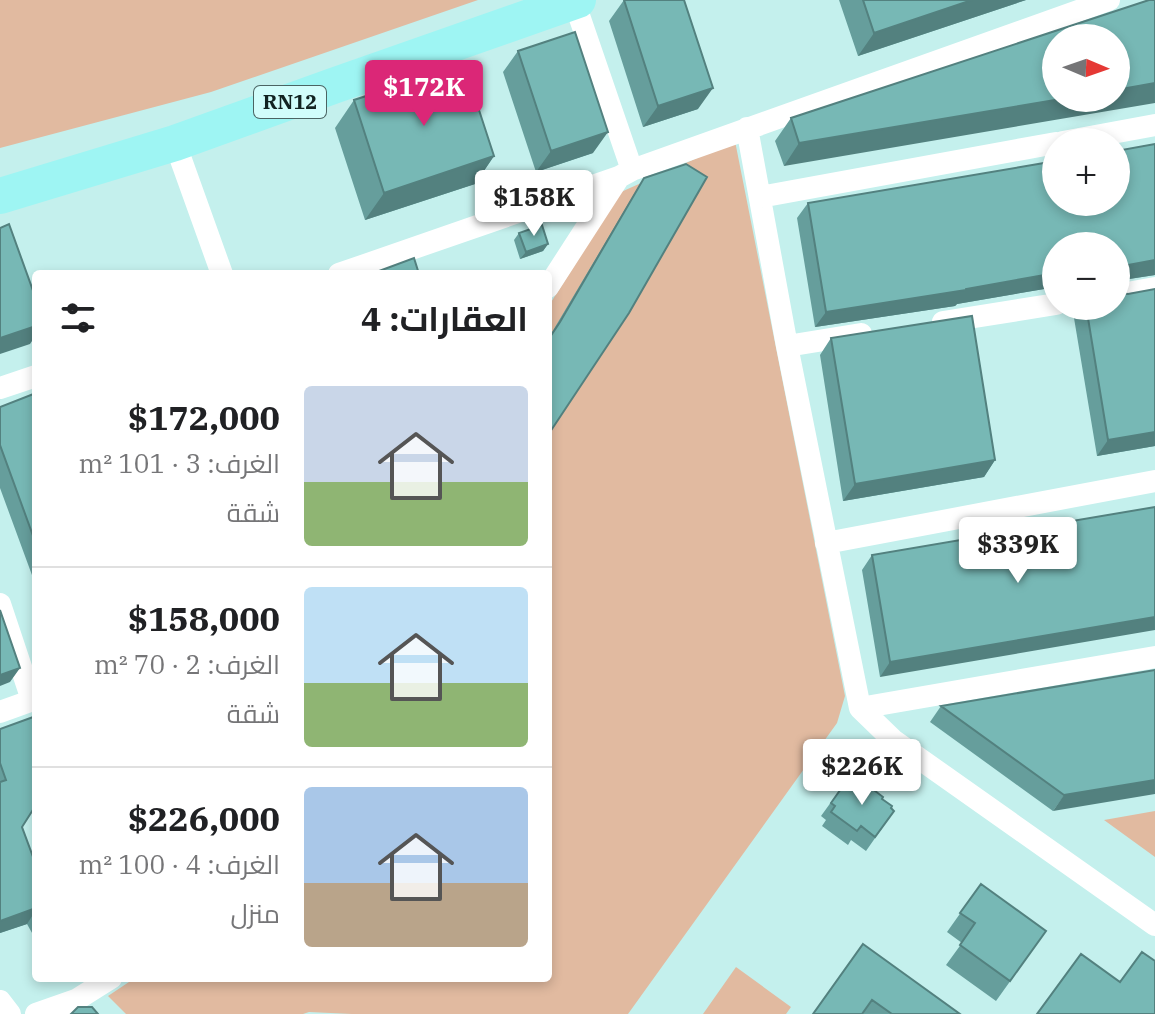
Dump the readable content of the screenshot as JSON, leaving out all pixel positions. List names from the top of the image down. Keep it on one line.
{"streets":{"main road":["RN12"]},"north":"right","page":{"map_buttons":["+","−"],"price":["$172K","$158K","$339K","$226K"],"heading":"العقارات: 4","list":[{"name":"$172,000","note":"الغرف: 3 · 101 m² · شقة"},{"name":"$158,000","note":"الغرف: 2 · 70 m² · شقة"},{"name":"$226,000","note":"الغرف: 4 · 100 m² · منزل"}]}}
